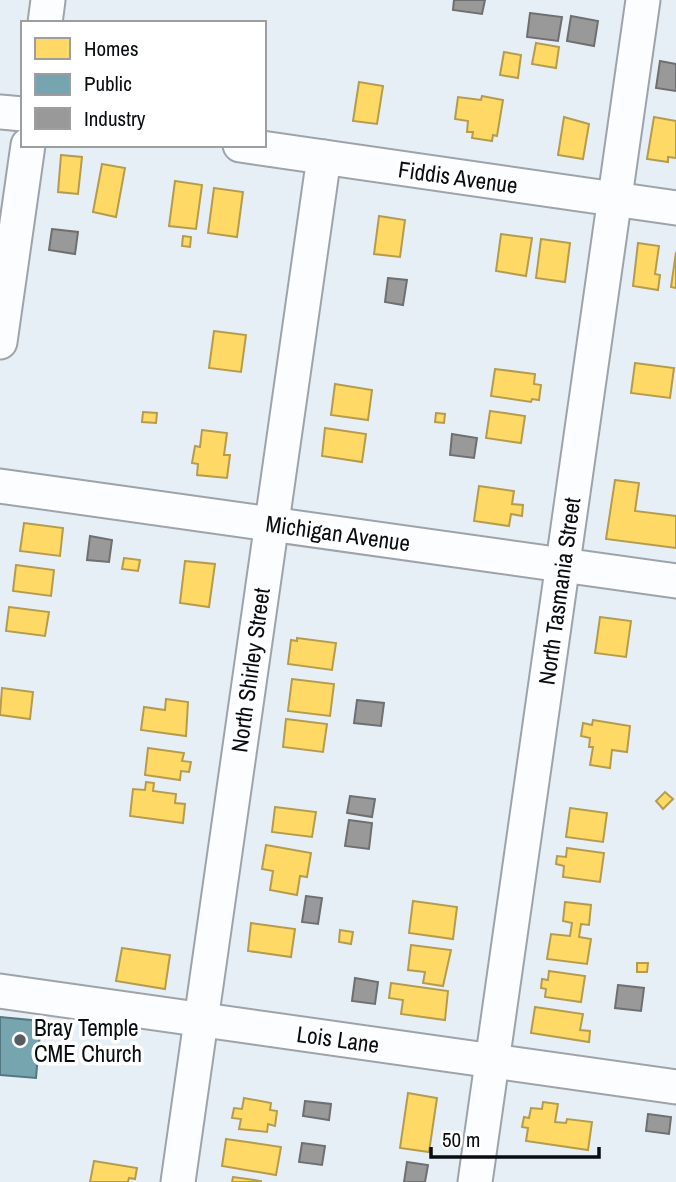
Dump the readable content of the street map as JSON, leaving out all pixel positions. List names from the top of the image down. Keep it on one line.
{"streets":{"street":["Fiddis Avenue","Michigan Avenue","North Tasmania Street","North Shirley Street","Lois Lane"]},"crossings":[["Fiddis Avenue","North Tasmania Street"],["Fiddis Avenue","North Shirley Street"],["Michigan Avenue","North Tasmania Street"],["Michigan Avenue","North Shirley Street"],["North Tasmania Street","Lois Lane"],["North Shirley Street","Lois Lane"]],"places":["Bray Temple CME Church"],"legend":["Homes","Public","Industry"],"scale_bar":"50 m"}
